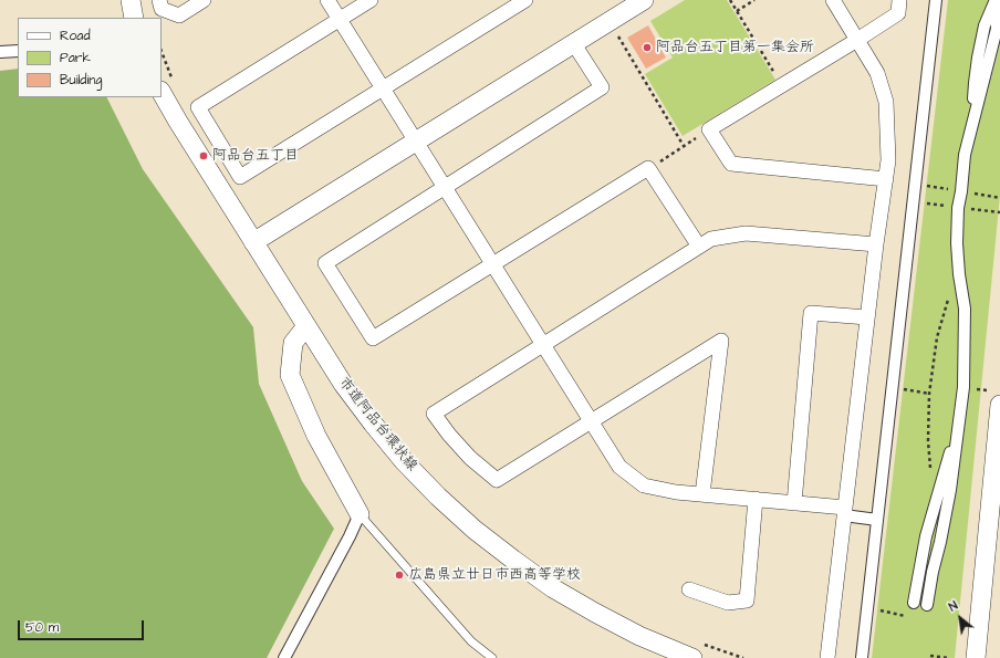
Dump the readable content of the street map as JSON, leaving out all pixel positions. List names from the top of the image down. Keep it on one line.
{"streets":{"street":["市道阿品台環状線"]},"places":["阿品台五丁目第一集会所","阿品台五丁目","広島県立廿日市西高等学校"],"legend":["Road","Park","Building"],"scale_bar":"50 m","north":"top left"}
